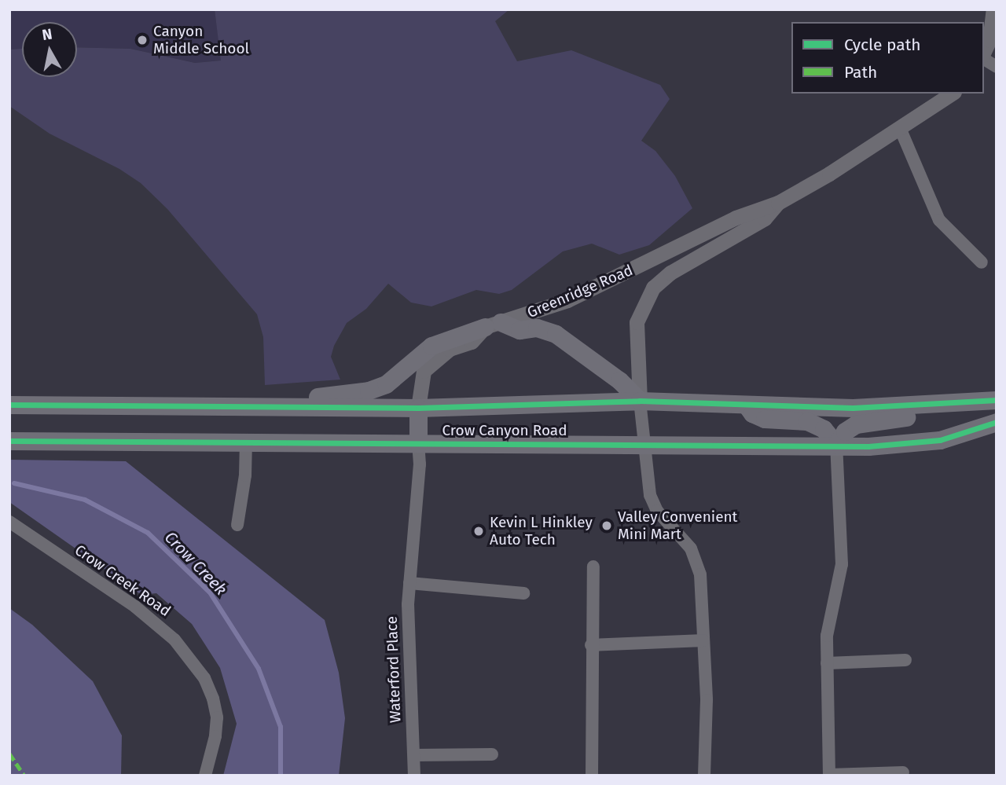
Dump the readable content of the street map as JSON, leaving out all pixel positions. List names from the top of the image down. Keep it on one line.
{"streets":{"main road":["Crow Canyon Road"],"street":["Greenridge Road","Crow Creek Road","Waterford Place"]},"crossings":[["Greenridge Road","Crow Canyon Road"],["Crow Canyon Road","Waterford Place"]],"water":["Crow Creek"],"places":["Canyon Middle School","Valley Convenient Mini Mart","Kevin L Hinkley Auto Tech"],"legend":["Cycle path","Path"],"north":"top"}
